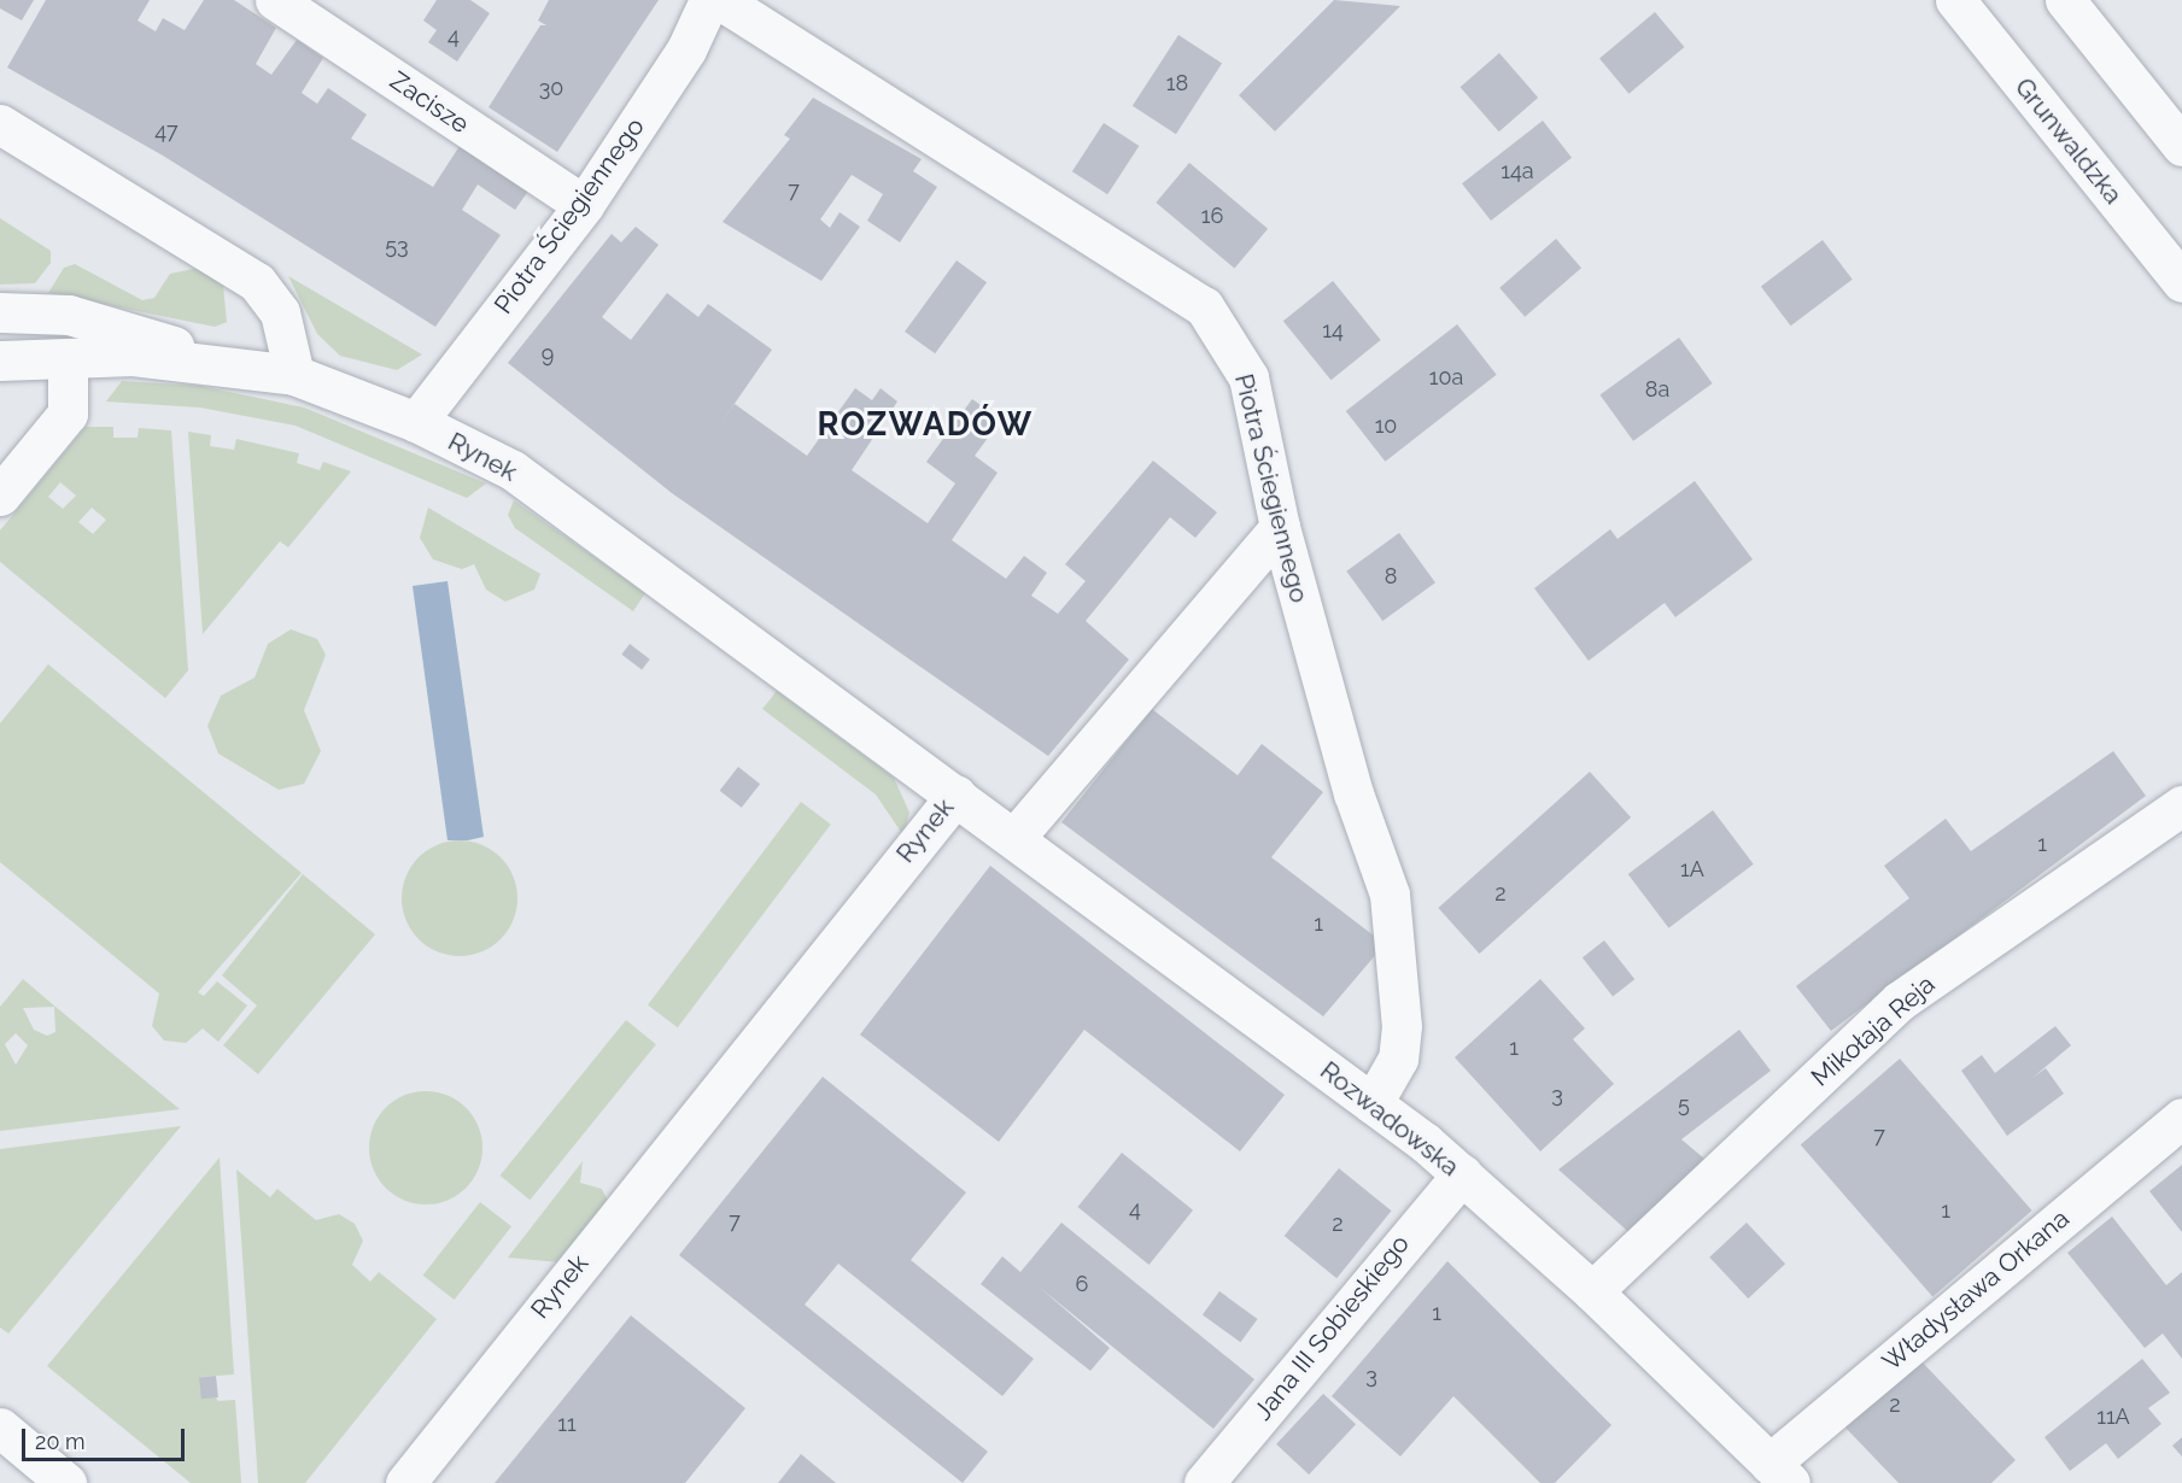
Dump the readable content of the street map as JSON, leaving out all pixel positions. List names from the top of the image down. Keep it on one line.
{"streets":{"street":["Zacisze","Grunwaldzka","Piotra Ściegiennego","Rynek","Mikołaja Reja","Rozwadowska","Władysława Orkana","Jana III Sobieskiego"]},"crossings":[["Zacisze","Piotra Ściegiennego"],["Piotra Ściegiennego","Rynek"],["Piotra Ściegiennego","Rozwadowska"],["Rynek","Rozwadowska"],["Mikołaja Reja","Rozwadowska"],["Rozwadowska","Władysława Orkana"],["Rozwadowska","Jana III Sobieskiego"]],"districts":["ROZWADÓW"],"house_numbers":["4","18","30","47","14a","7","16","53","14","9","10a","8a","10","8","1","1A","2","1","1","3","5","7","4","1","7","2","6","1","3","2","11A","11"],"scale_bar":"20 m"}
